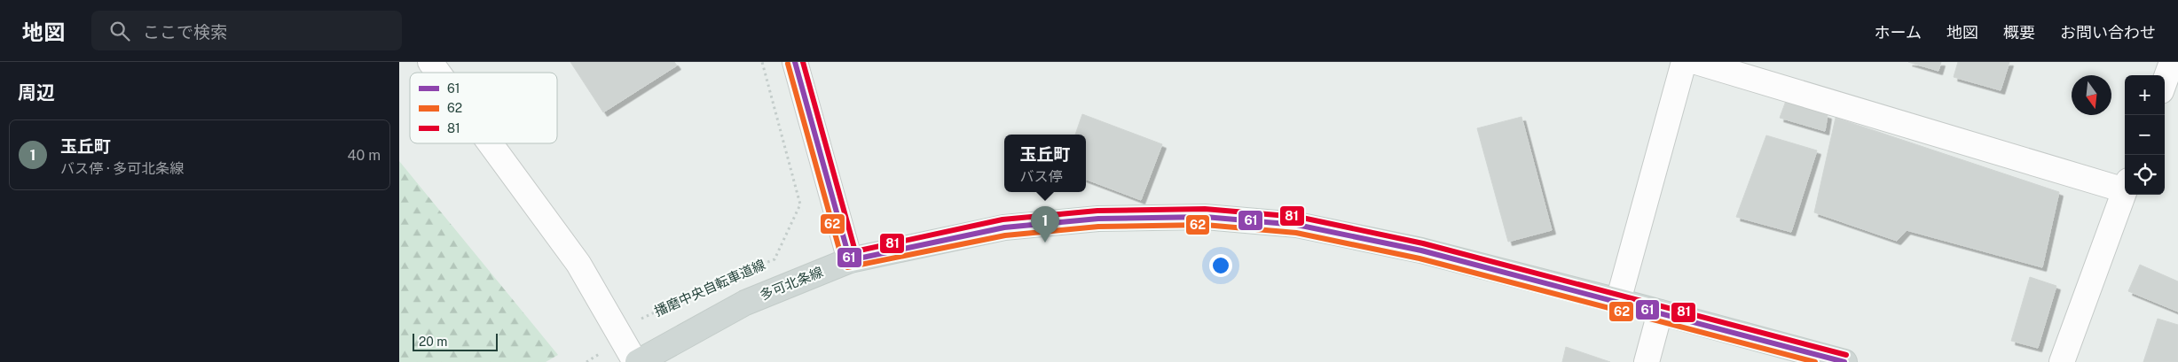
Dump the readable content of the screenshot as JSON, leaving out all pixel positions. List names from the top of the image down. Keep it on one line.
{"streets":{"main road":["多可北条線"],"path":["播磨中央自転車道線"]},"lines":["transit line 61","transit line 81","transit line 62"],"legend":["61","62","81"],"scale_bar":"20 m","north":"bottom","page":{"header":"地図","search":"ここで検索","nav":["ホーム","地図","概要","お問い合わせ"],"heading":"周辺","map_buttons":["+","−"],"list":[{"mark":"1","name":"玉丘町","note":"バス停 · 多可北条線","value":"40 m"}],"popup":["玉丘町","バス停"],"pins":"1","scale":"20 m"}}
